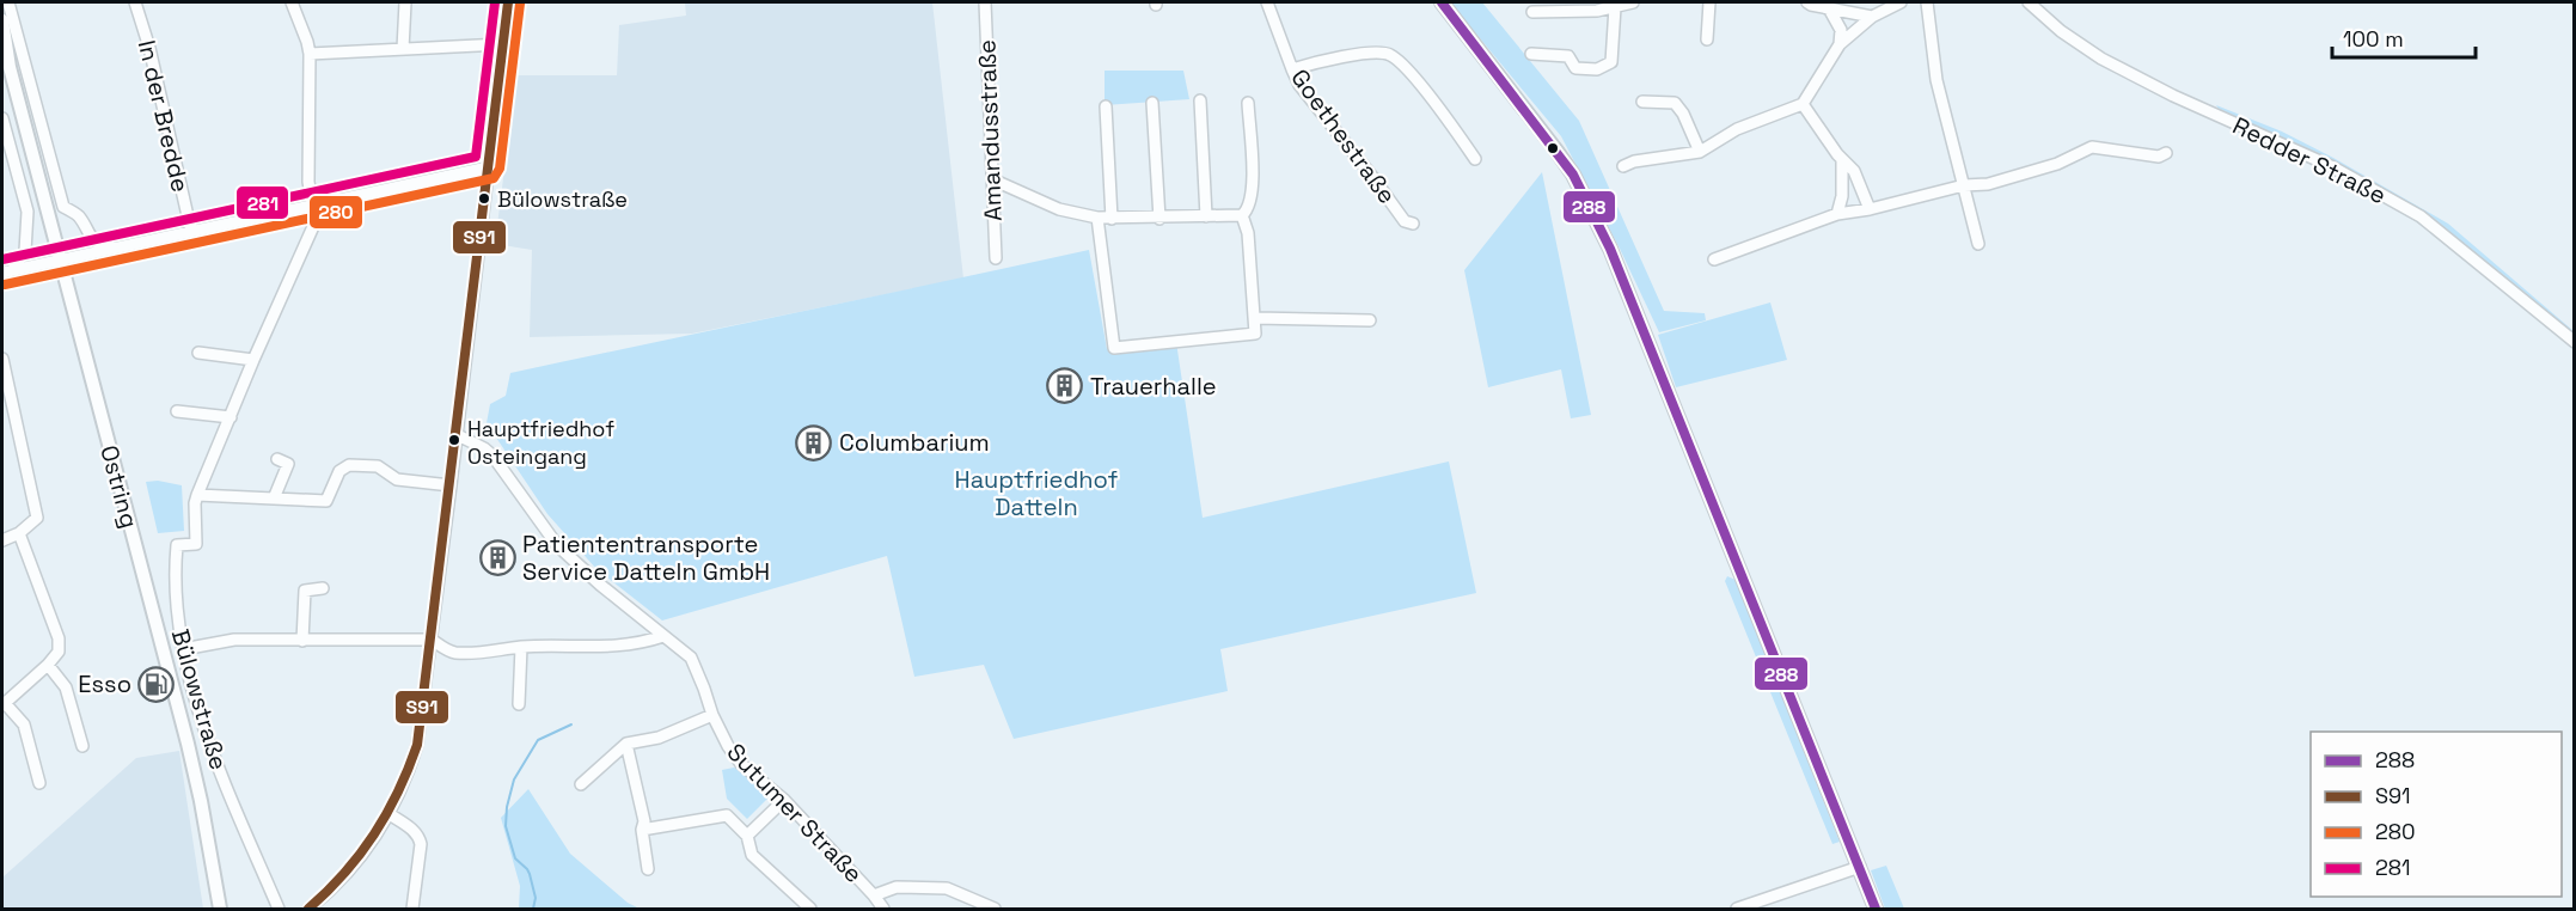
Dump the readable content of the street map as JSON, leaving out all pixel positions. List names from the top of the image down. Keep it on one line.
{"streets":{"main road":["Ostring"],"street":["In der Bredde","Amandusstraße","Goethestraße","Redder Straße","Bülowstraße","Sutumer Straße"]},"parks":["Hauptfriedhof Datteln"],"places":{"other":["Bülowstraße","Hauptfriedhof Osteingang"],"building":["Trauerhalle","Columbarium","Patiententransporte Service Datteln GmbH"],"fuel station":["Esso"]},"lines":["transit line 288","transit line S91","transit line 281","transit line 280"],"legend":["288","S91","280","281"],"scale_bar":"100 m"}
